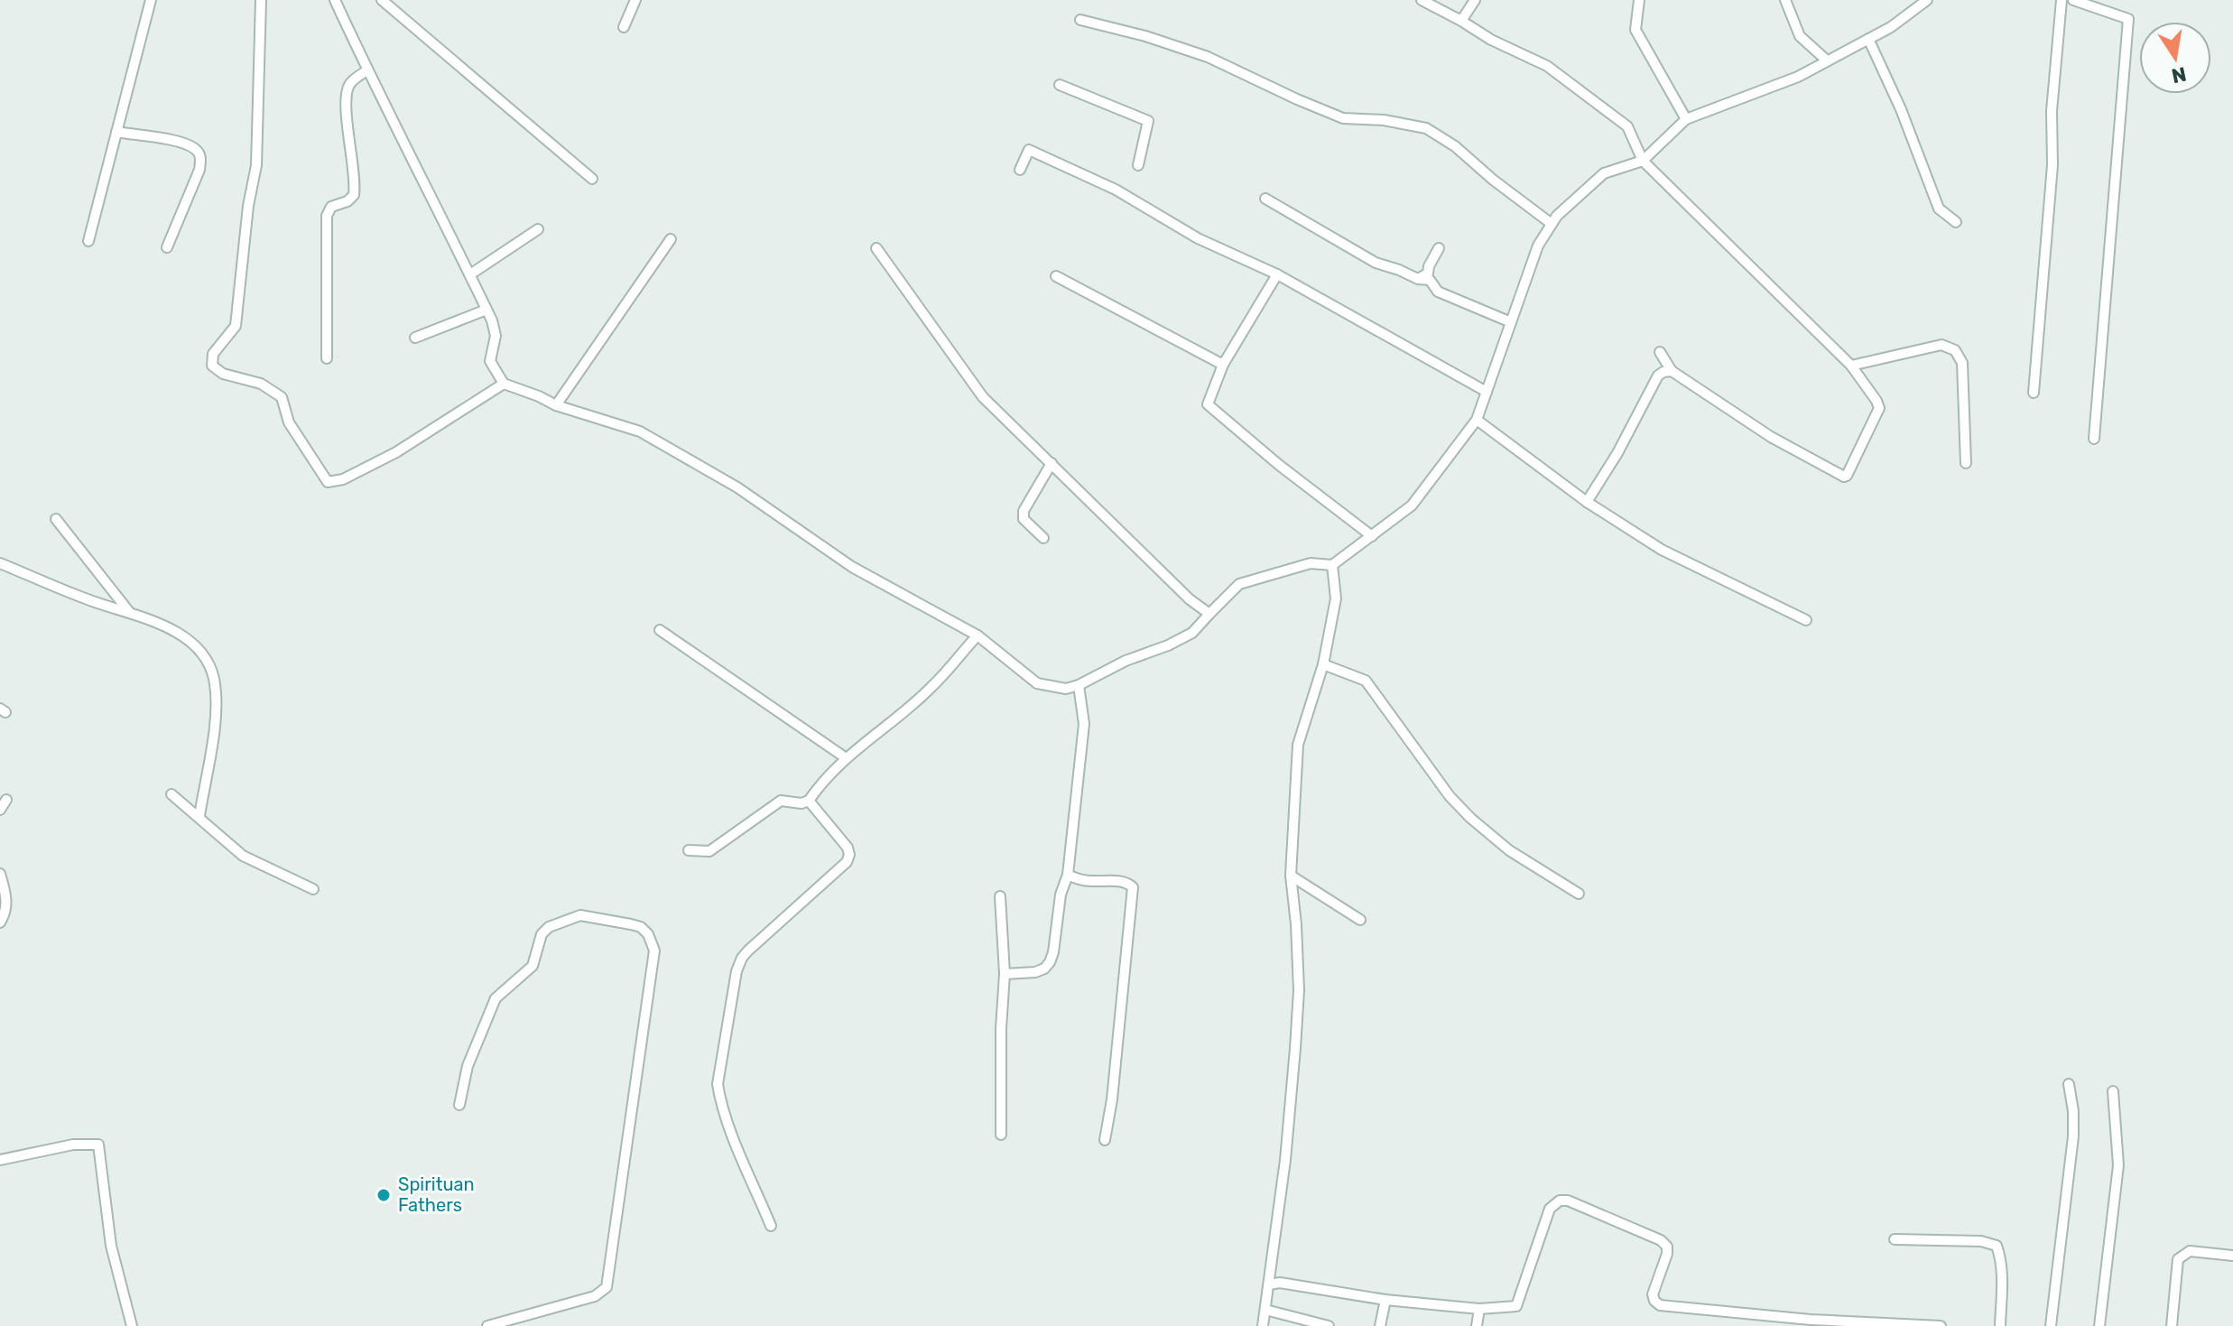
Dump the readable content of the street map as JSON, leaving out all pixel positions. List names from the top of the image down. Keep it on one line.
{"places":["Spirituan Fathers"],"north":"bottom"}
